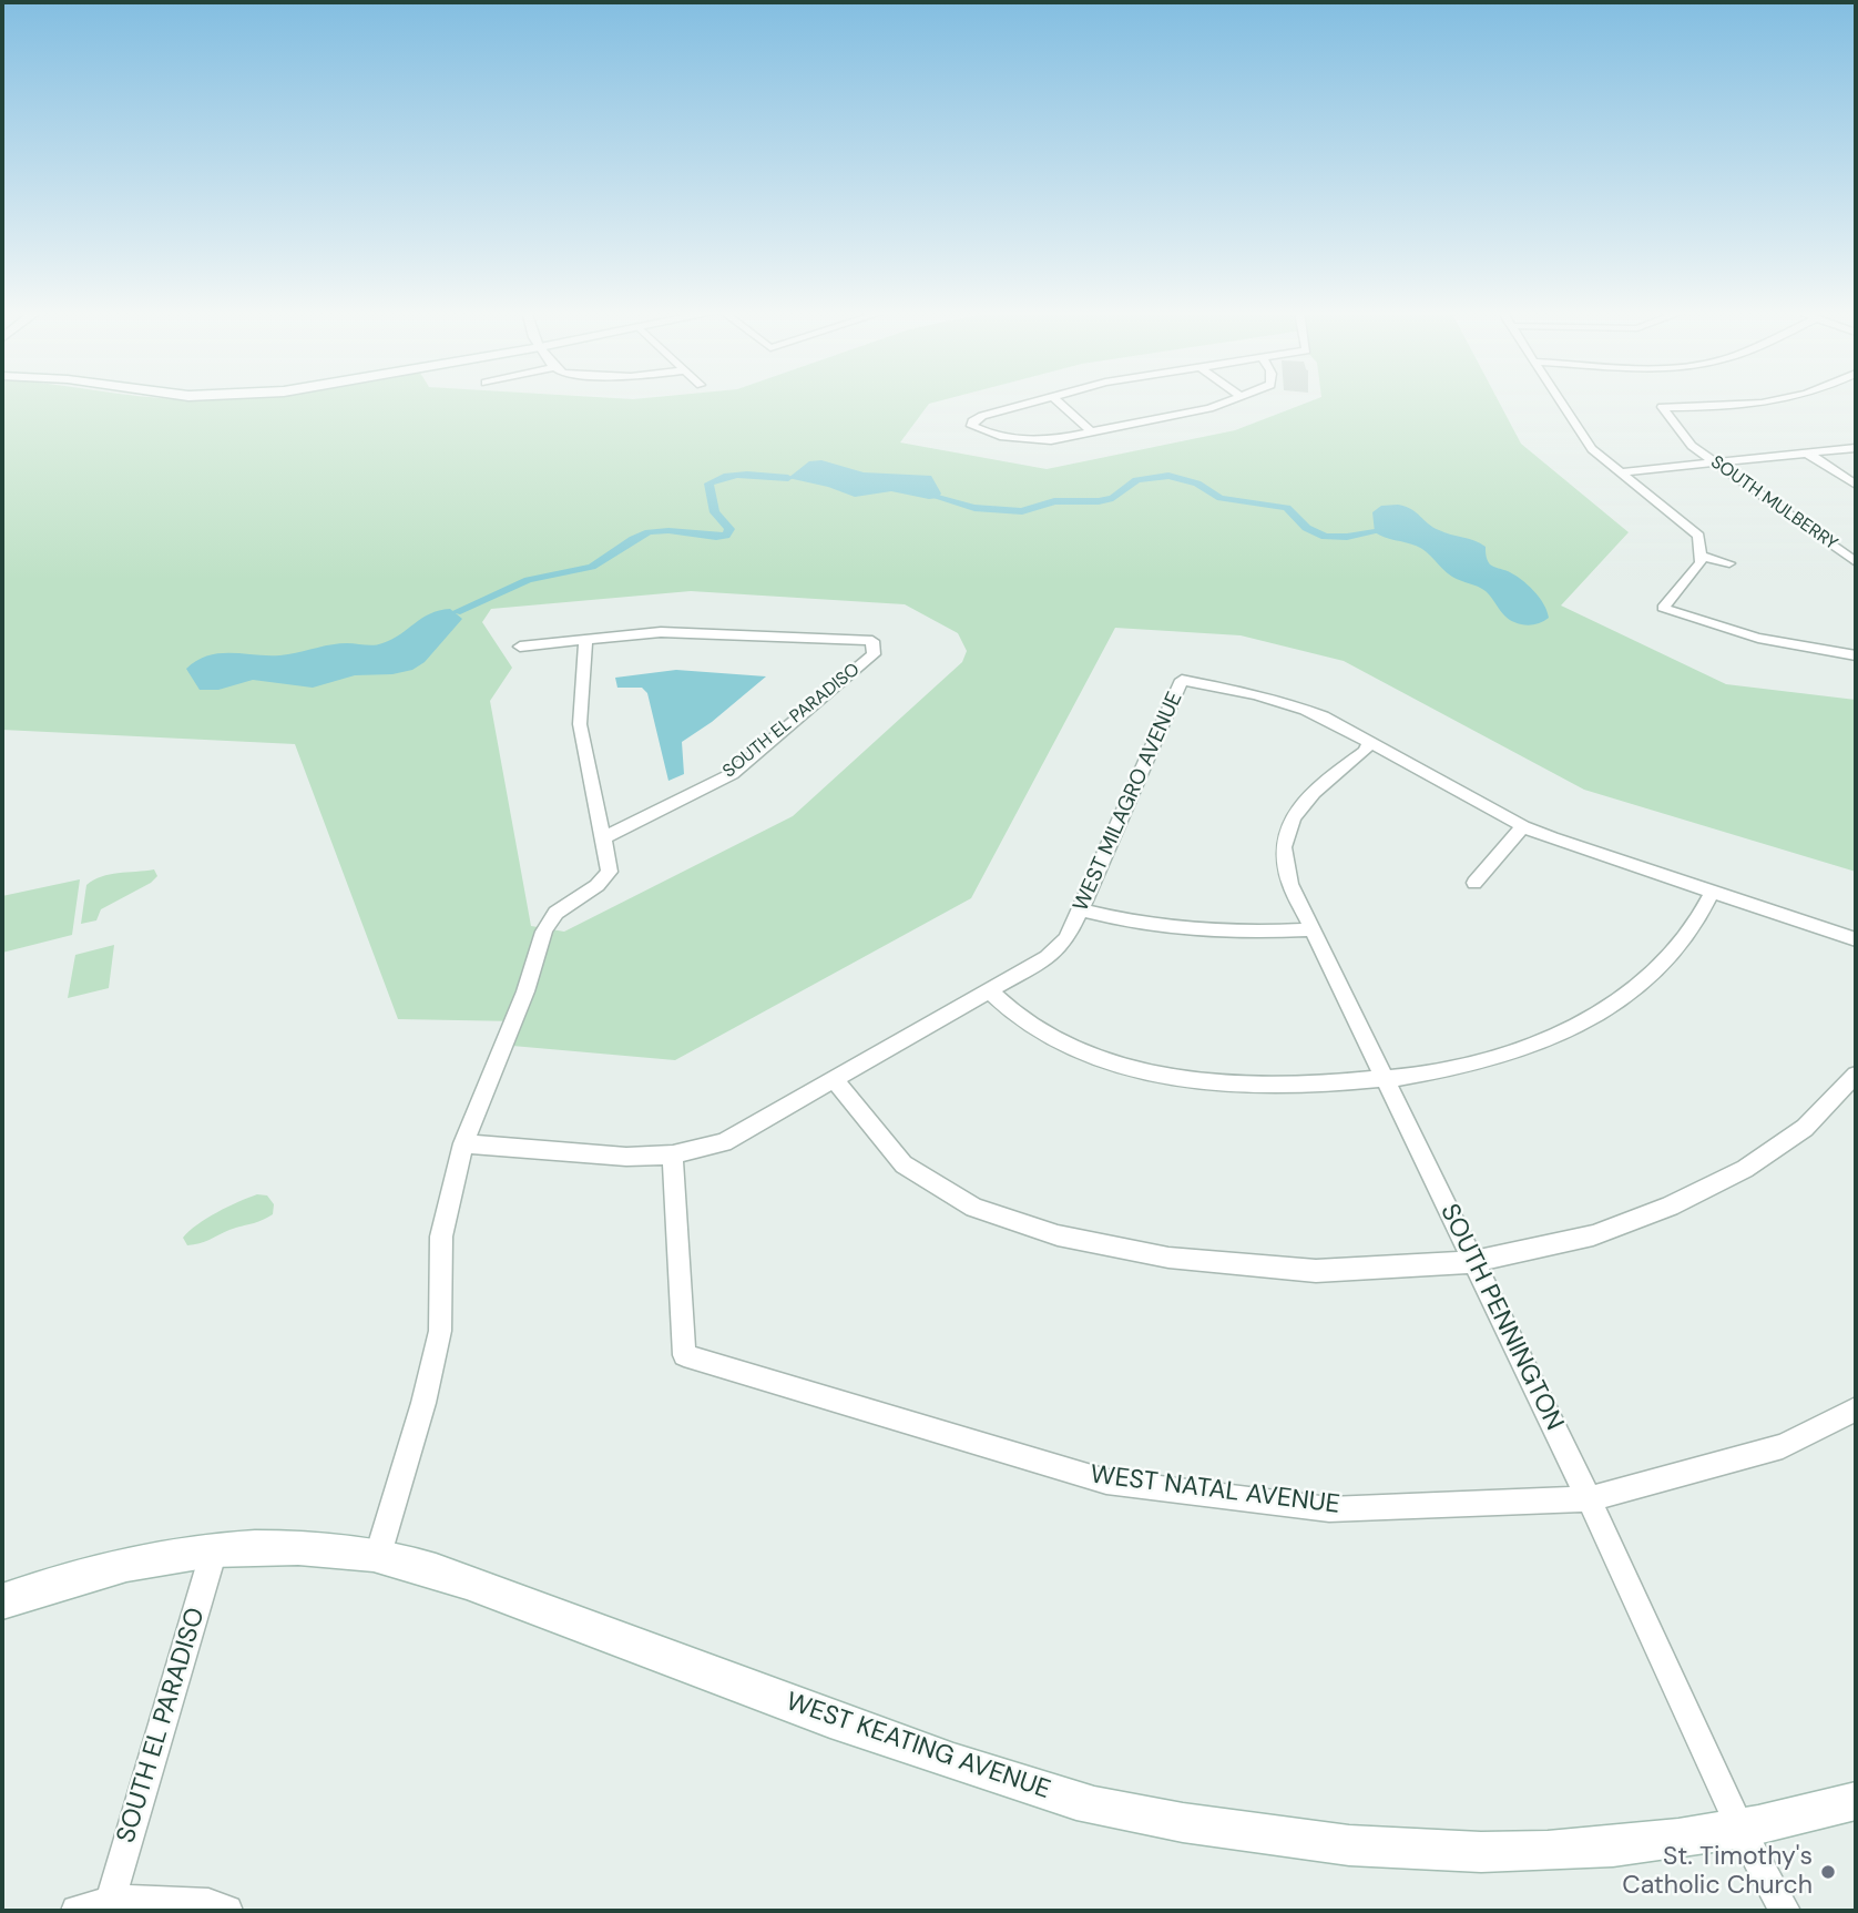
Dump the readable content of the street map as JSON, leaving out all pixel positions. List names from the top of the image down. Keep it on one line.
{"streets":{"street":["SOUTH MULBERRY","SOUTH EL PARADISO","WEST MILAGRO AVENUE","SOUTH PENNINGTON","WEST NATAL AVENUE","WEST KEATING AVENUE"]},"crossings":[["SOUTH EL PARADISO","WEST KEATING AVENUE"],["WEST MILAGRO AVENUE","SOUTH PENNINGTON"],["WEST MILAGRO AVENUE","WEST NATAL AVENUE"],["SOUTH PENNINGTON","WEST NATAL AVENUE"],["SOUTH PENNINGTON","WEST KEATING AVENUE"]],"places":["St. Timothy's Catholic Church"]}
